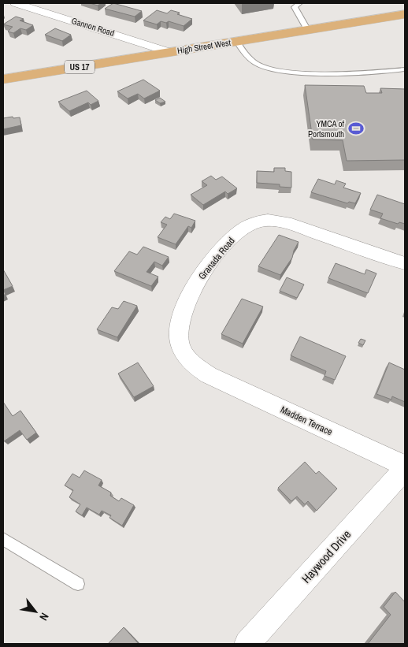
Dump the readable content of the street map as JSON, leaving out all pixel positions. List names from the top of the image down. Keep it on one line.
{"streets":{"main road":["High Street West","US 17"],"street":["Gannon Road","Granada Road","Madden Terrace","Haywood Drive"]},"crossings":[["Gannon Road","High Street West"],["Granada Road","Madden Terrace"]],"places":{"sports":["YMCA of Portsmouth"]},"north":"bottom right"}
